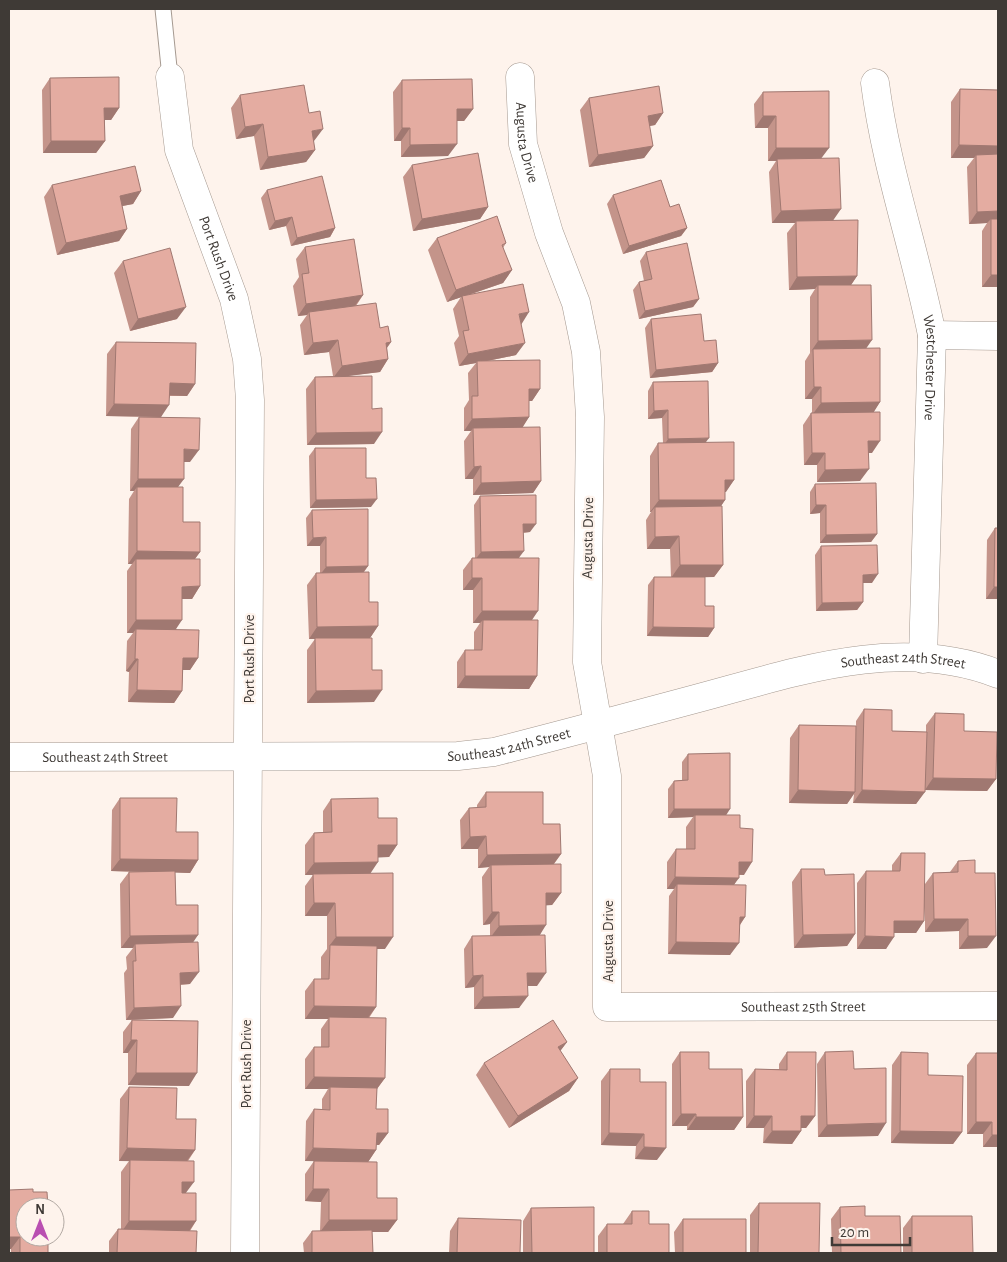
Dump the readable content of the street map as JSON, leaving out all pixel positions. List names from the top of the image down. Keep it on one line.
{"streets":{"street":["Augusta Drive","Port Rush Drive","Westchester Drive","Southeast 24th Street","Southeast 25th Street"]},"crossings":[["Augusta Drive","Southeast 24th Street"],["Augusta Drive","Southeast 25th Street"],["Port Rush Drive","Southeast 24th Street"],["Westchester Drive","Southeast 24th Street"]],"scale_bar":"20 m","north":"top"}
